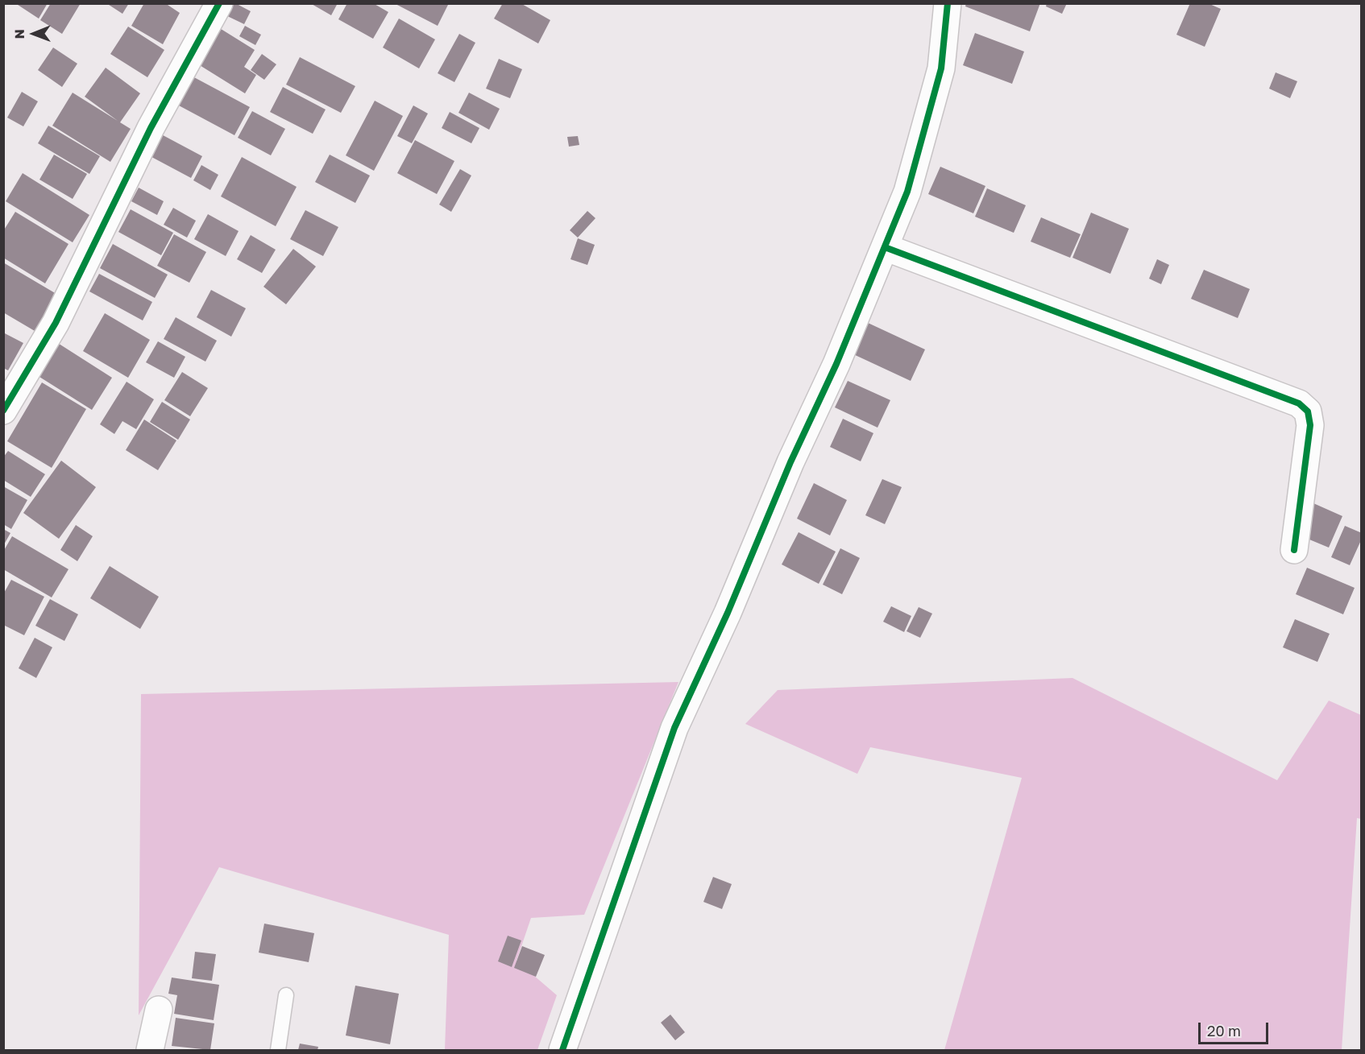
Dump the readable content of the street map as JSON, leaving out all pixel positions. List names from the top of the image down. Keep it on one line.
{"scale_bar":"20 m","north":"left"}
